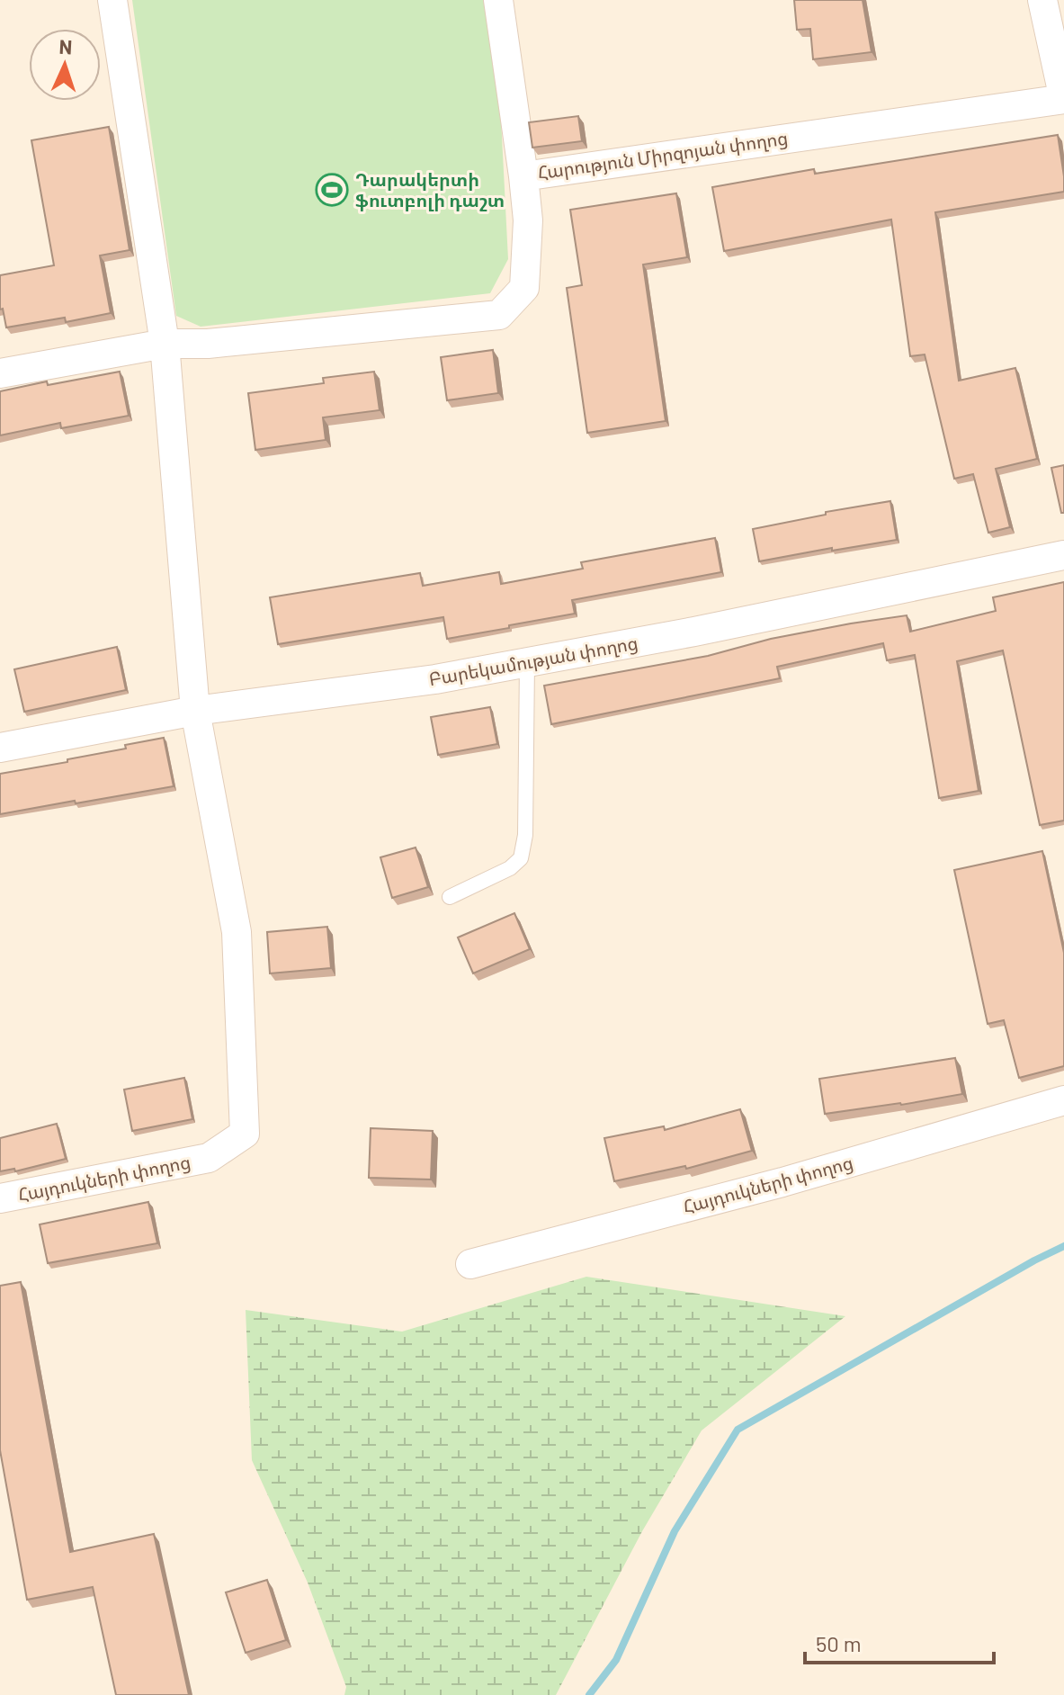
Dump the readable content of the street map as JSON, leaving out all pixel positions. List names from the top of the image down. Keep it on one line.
{"streets":{"street":["Հարություն Միրզոյան փողոց","Բարեկամության փողոց","Հայդուկների փողոց"]},"crossings":[["Բարեկամության փողոց","Հայդուկների փողոց"]],"places":{"sports":["Դարակերտի ֆուտբոլի դաշտ"]},"scale_bar":"50 m","north":"top"}
